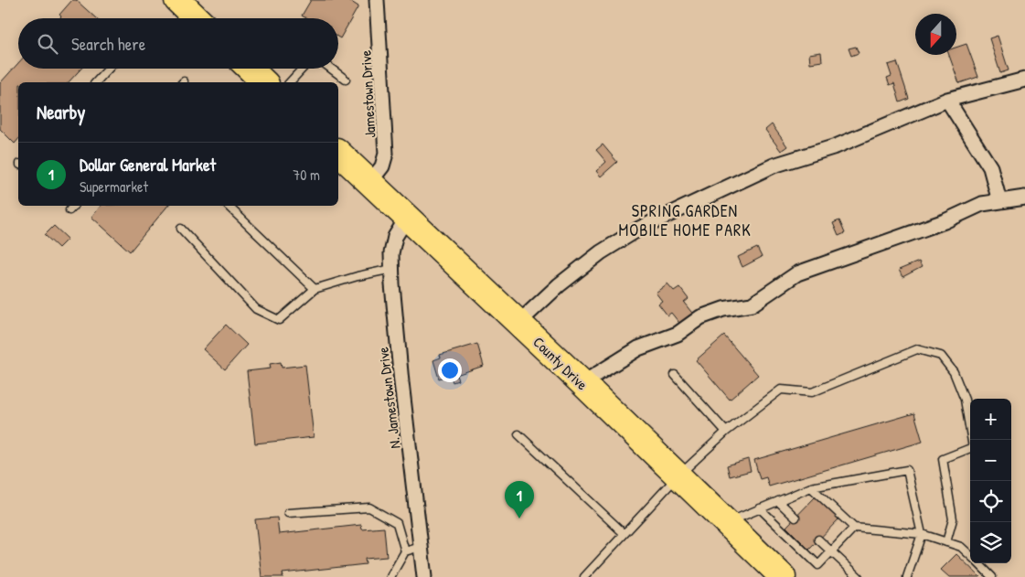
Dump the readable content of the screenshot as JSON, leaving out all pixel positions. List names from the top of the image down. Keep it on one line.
{"streets":{"highway":["County Drive"],"street":["Jamestown Drive","N. Jamestown Drive"]},"crossings":[["Jamestown Drive","County Drive"],["County Drive","N. Jamestown Drive"]],"districts":["SPRING GARDEN MOBILE HOME PARK"],"north":"bottom","page":{"search":"Search here","heading":"Nearby","list":[{"mark":"1","name":"Dollar General Market","note":"Supermarket","value":"70 m"}],"map_buttons":["+","−"],"pins":"1"}}
